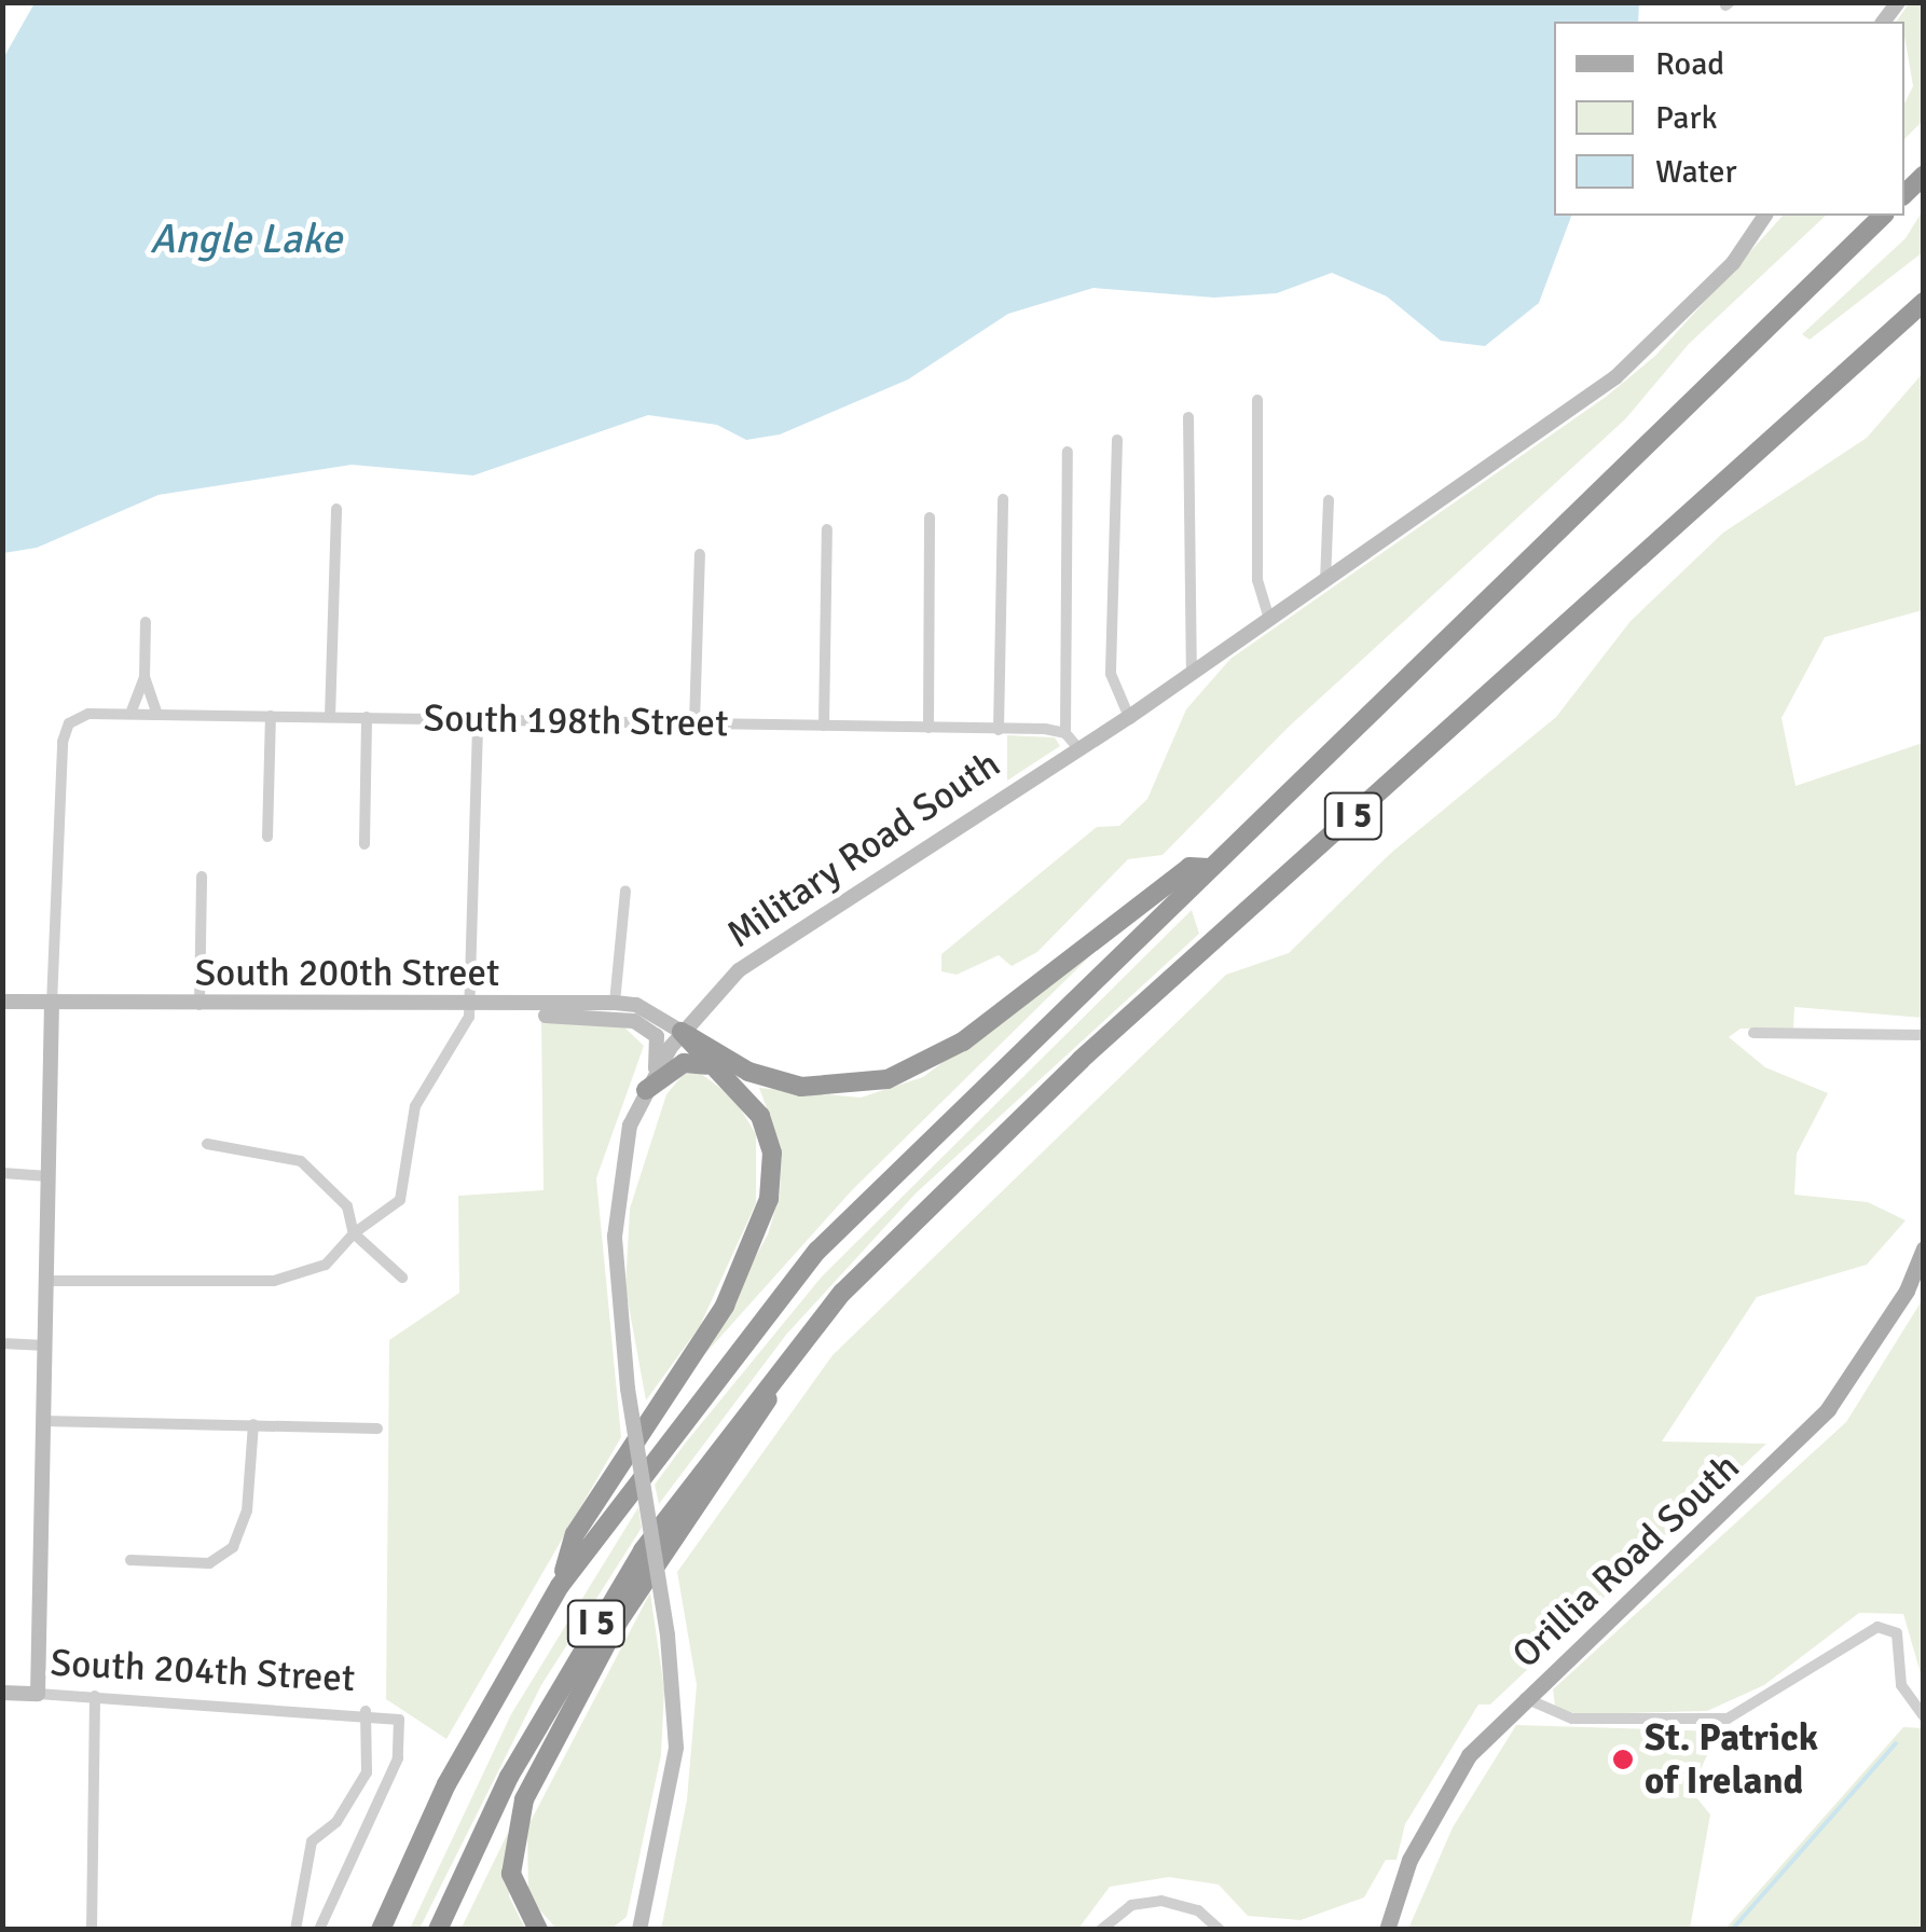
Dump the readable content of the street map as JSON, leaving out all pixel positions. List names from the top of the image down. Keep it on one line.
{"streets":{"highway":["I 5"],"main road":["Military Road South","South 200th Street","Orillia Road South","South 204th Street"],"street":["South 198th Street"]},"crossings":[["South 198th Street","South 200th Street"],["Military Road South","South 200th Street"]],"water":["Angle Lake"],"places":["St. Patrick of Ireland"],"legend":["Road","Park","Water"]}
